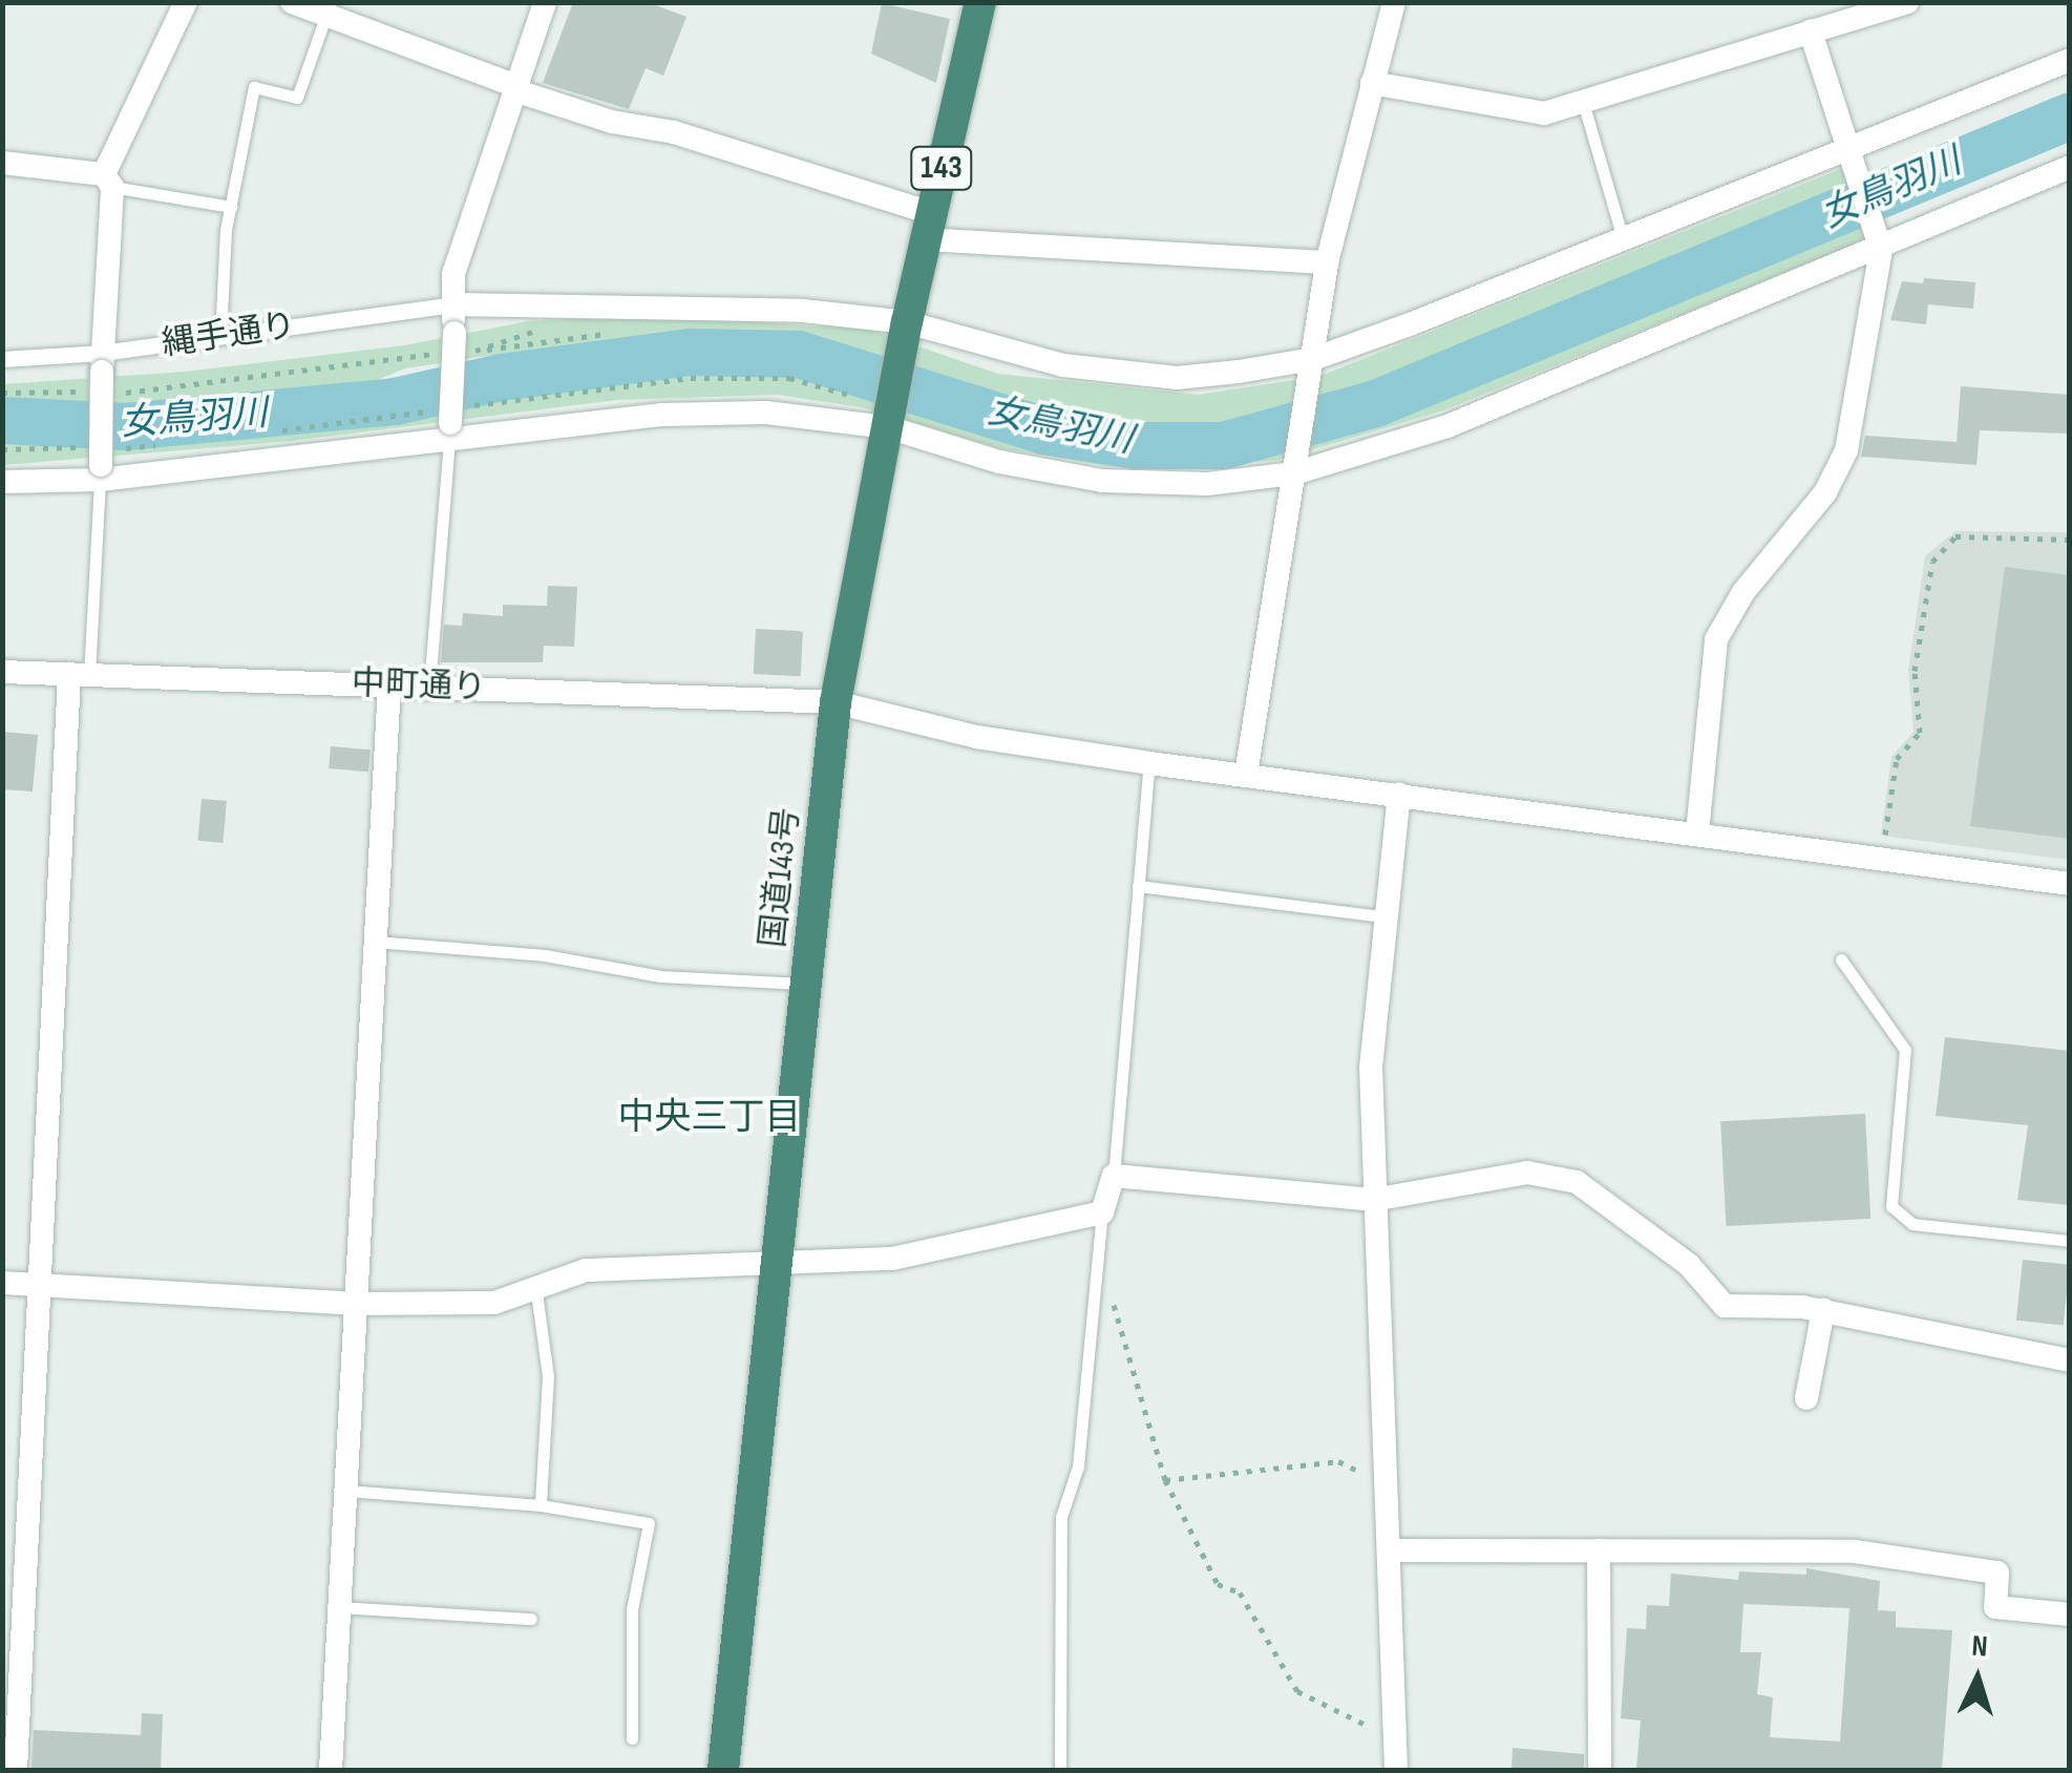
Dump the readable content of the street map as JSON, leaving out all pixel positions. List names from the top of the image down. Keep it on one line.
{"streets":{"highway":["143","国道143号"],"street":["縄手通り","中町通り"]},"crossings":[["中町通り","国道143号"]],"districts":["中央三丁目"],"water":["女鳥羽川"],"north":"top"}
